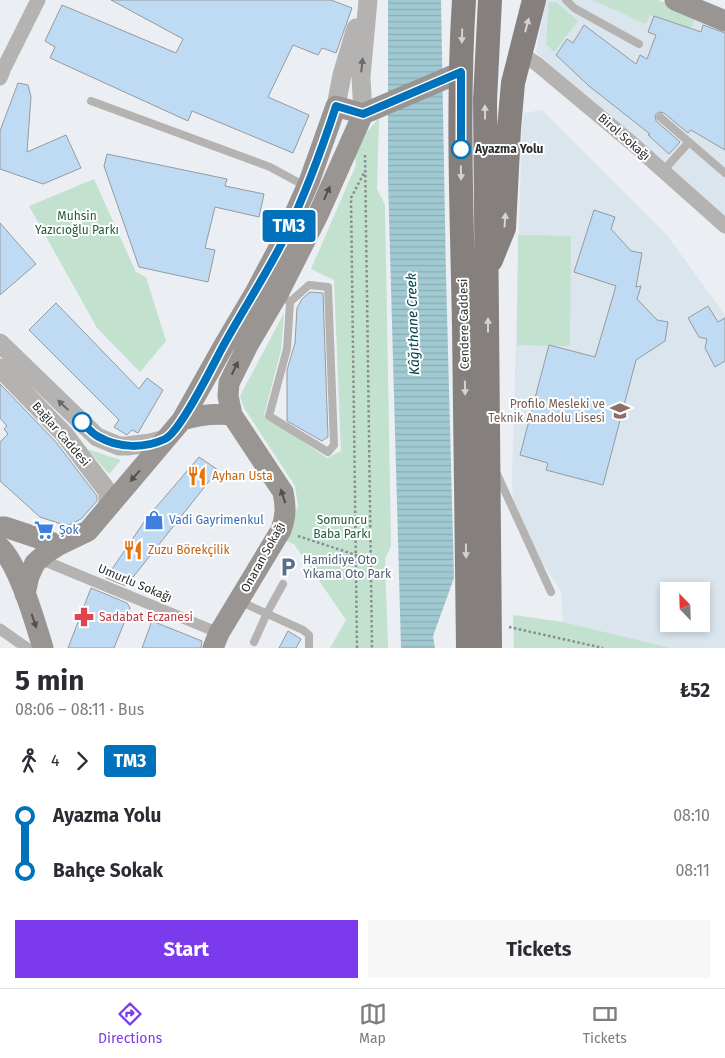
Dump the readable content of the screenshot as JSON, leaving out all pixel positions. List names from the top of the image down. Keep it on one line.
{"streets":{"main road":["Cendere Caddesi","Onaran Sokağı"],"street":["Birol Sokağı","Bağlar Caddesi","Umurlu Sokağı"]},"crossings":[["Onaran Sokağı","Umurlu Sokağı"]],"one_way":["Onaran Sokağı"],"water":["Kâğıthane Creek"],"parks":["Muhsin Yazıcıoğlu Parkı","Somuncu Baba Parkı"],"places":{"other":["Ayazma Yolu"],"school or university":["Profilo Mesleki ve Teknik Anadolu Lisesi"],"restaurant":["Ayhan Usta","Zuzu Börekçilik"],"shop":["Vadi Gayrimenkul"],"supermarket":["Şok"],"parking":["Hamidiye Oto Yıkama Oto Park"],"pharmacy":["Sadabat Eczanesi"]},"lines":["bus line TM3"],"north":"top left","page":{"on_map":"TM3","heading":["5 min","08:06 – 08:11 · Bus","₺52"],"legs":["4","TM3"],"list":[{"name":"Ayazma Yolu","value":"08:10"},{"name":"Bahçe Sokak","value":"08:11"}],"buttons":["Start","Tickets"],"tabs":["Directions","Map","Tickets"]}}
